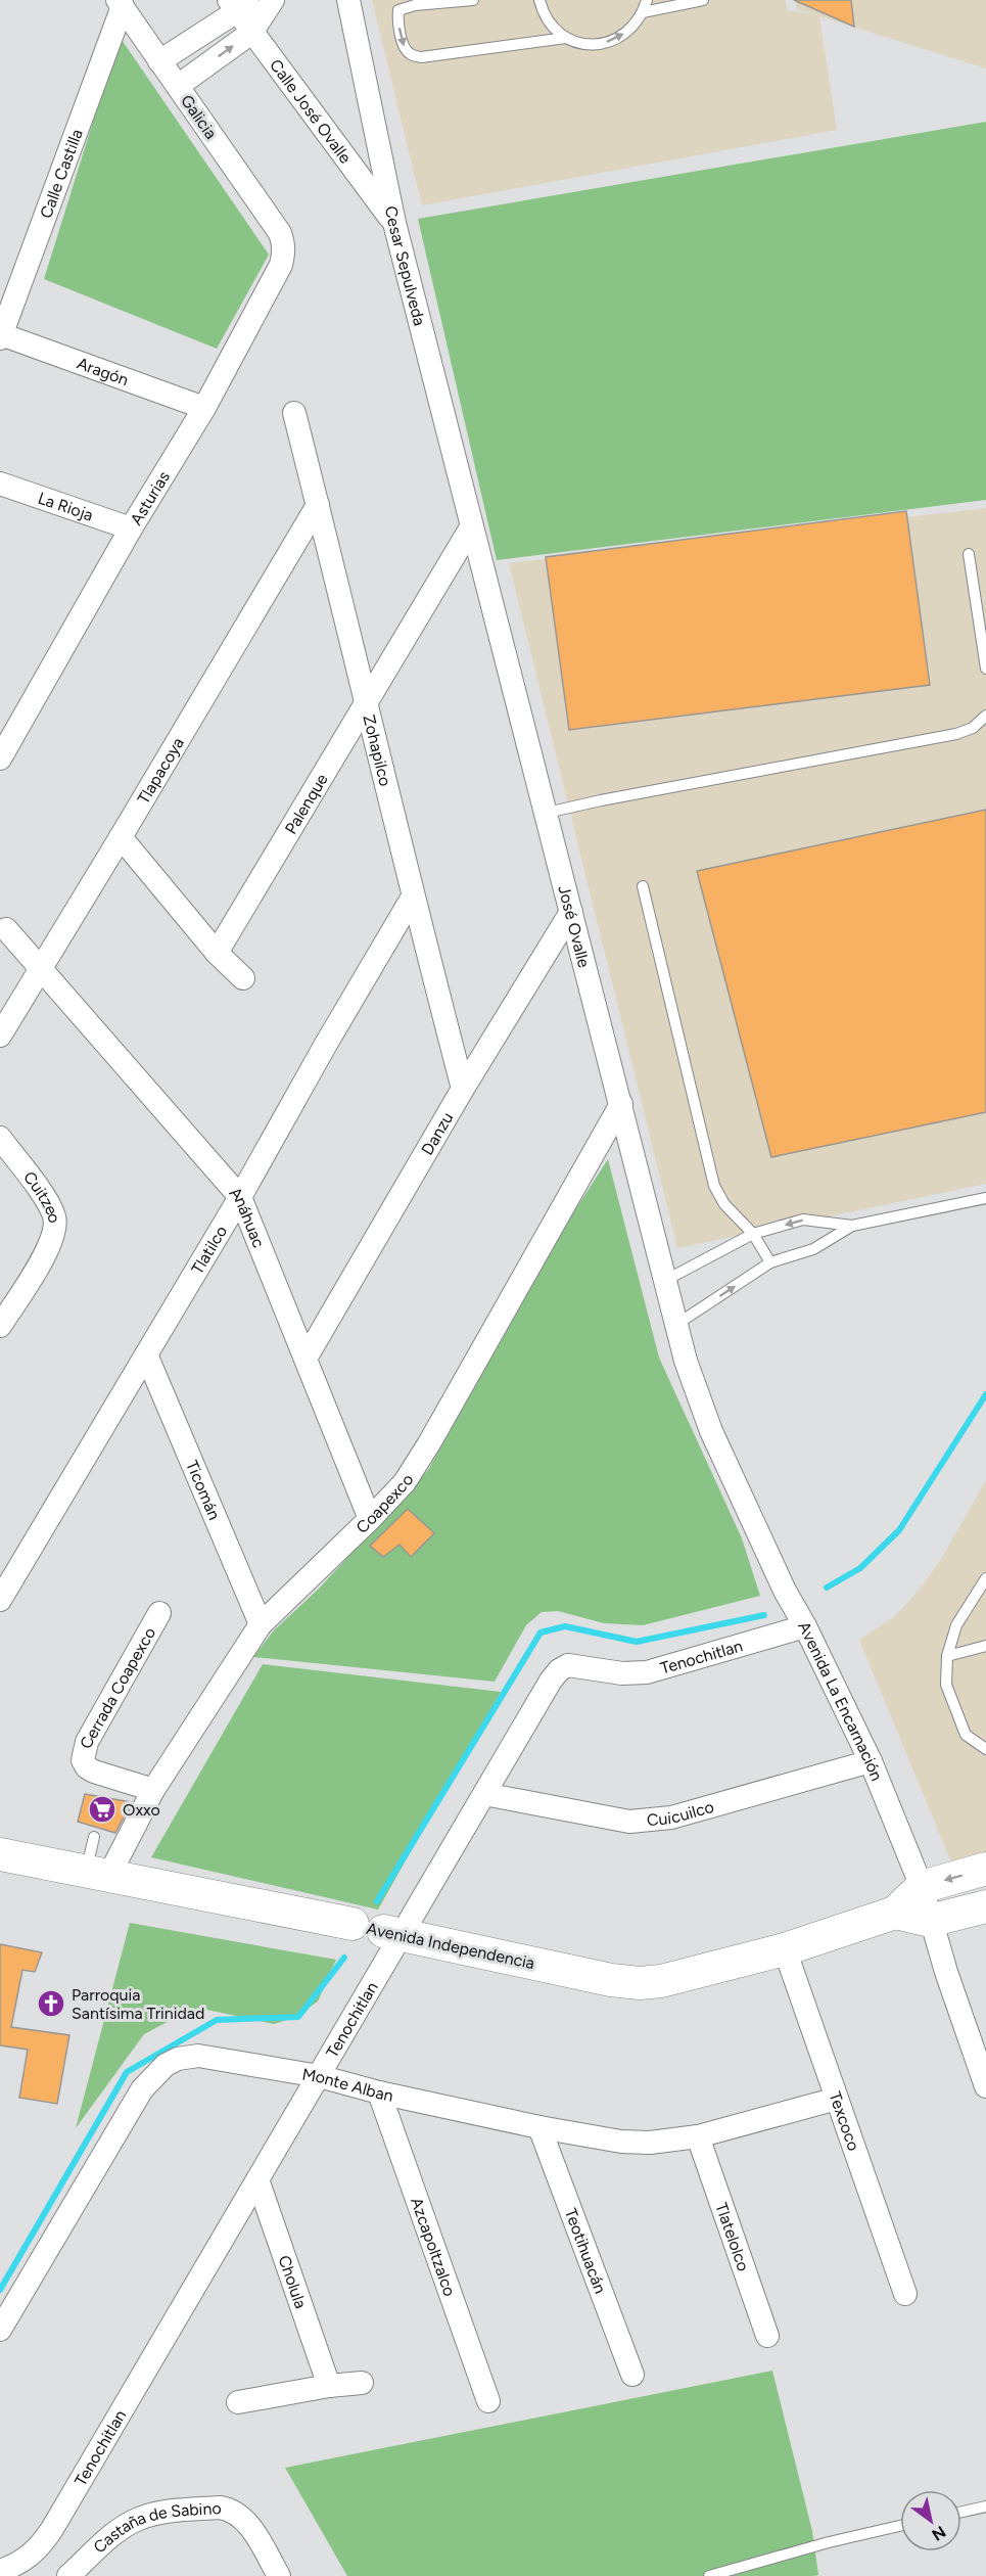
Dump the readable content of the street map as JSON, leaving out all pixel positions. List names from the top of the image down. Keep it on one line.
{"streets":{"street":["Calle José Ovalle","Galicia","Calle Castilla","Cesar Sepulveda","Aragón","Asturias","La Rioja","Zohapilco","Tlapacoya","Palenque","José Ovalle","Danzu","Cuitzeo","Anáhuac","Tlatilco","Ticomán","Coapexco","Tenochitlan","Cerrada Coapexco","Avenida La Encarnación","Cuicuilco","Avenida Independencia","Monte Alban","Texcoco","Tlatelolco","Azcapoltzalco","Teotihuacán","Cholula","Castaña de Sabino"]},"crossings":[["Calle José Ovalle","Cesar Sepulveda"],["Galicia","Calle Castilla"],["Galicia","Asturias"],["Calle Castilla","Aragón"],["Cesar Sepulveda","Palenque"],["Cesar Sepulveda","José Ovalle"],["Aragón","Asturias"],["Asturias","La Rioja"],["Zohapilco","Tlapacoya"],["Zohapilco","Palenque"],["Zohapilco","Danzu"],["Zohapilco","Tlatilco"],["Tlapacoya","Anáhuac"],["Palenque","José Ovalle"],["José Ovalle","Danzu"],["José Ovalle","Coapexco"],["José Ovalle","Avenida La Encarnación"],["Danzu","Anáhuac"],["Anáhuac","Tlatilco"],["Anáhuac","Coapexco"],["Tlatilco","Ticomán"],["Ticomán","Coapexco"],["Coapexco","Cerrada Coapexco"],["Coapexco","Avenida Independencia"],["Tenochitlan","Avenida La Encarnación"],["Tenochitlan","Cuicuilco"],["Tenochitlan","Avenida Independencia"],["Tenochitlan","Monte Alban"],["Tenochitlan","Cholula"],["Avenida La Encarnación","Cuicuilco"],["Avenida La Encarnación","Avenida Independencia"],["Avenida Independencia","Texcoco"],["Monte Alban","Texcoco"],["Monte Alban","Tlatelolco"],["Monte Alban","Azcapoltzalco"],["Monte Alban","Teotihuacán"]],"places":{"supermarket":["Oxxo"],"church":["Parroquia Santísima Trinidad"]},"north":"bottom right"}
